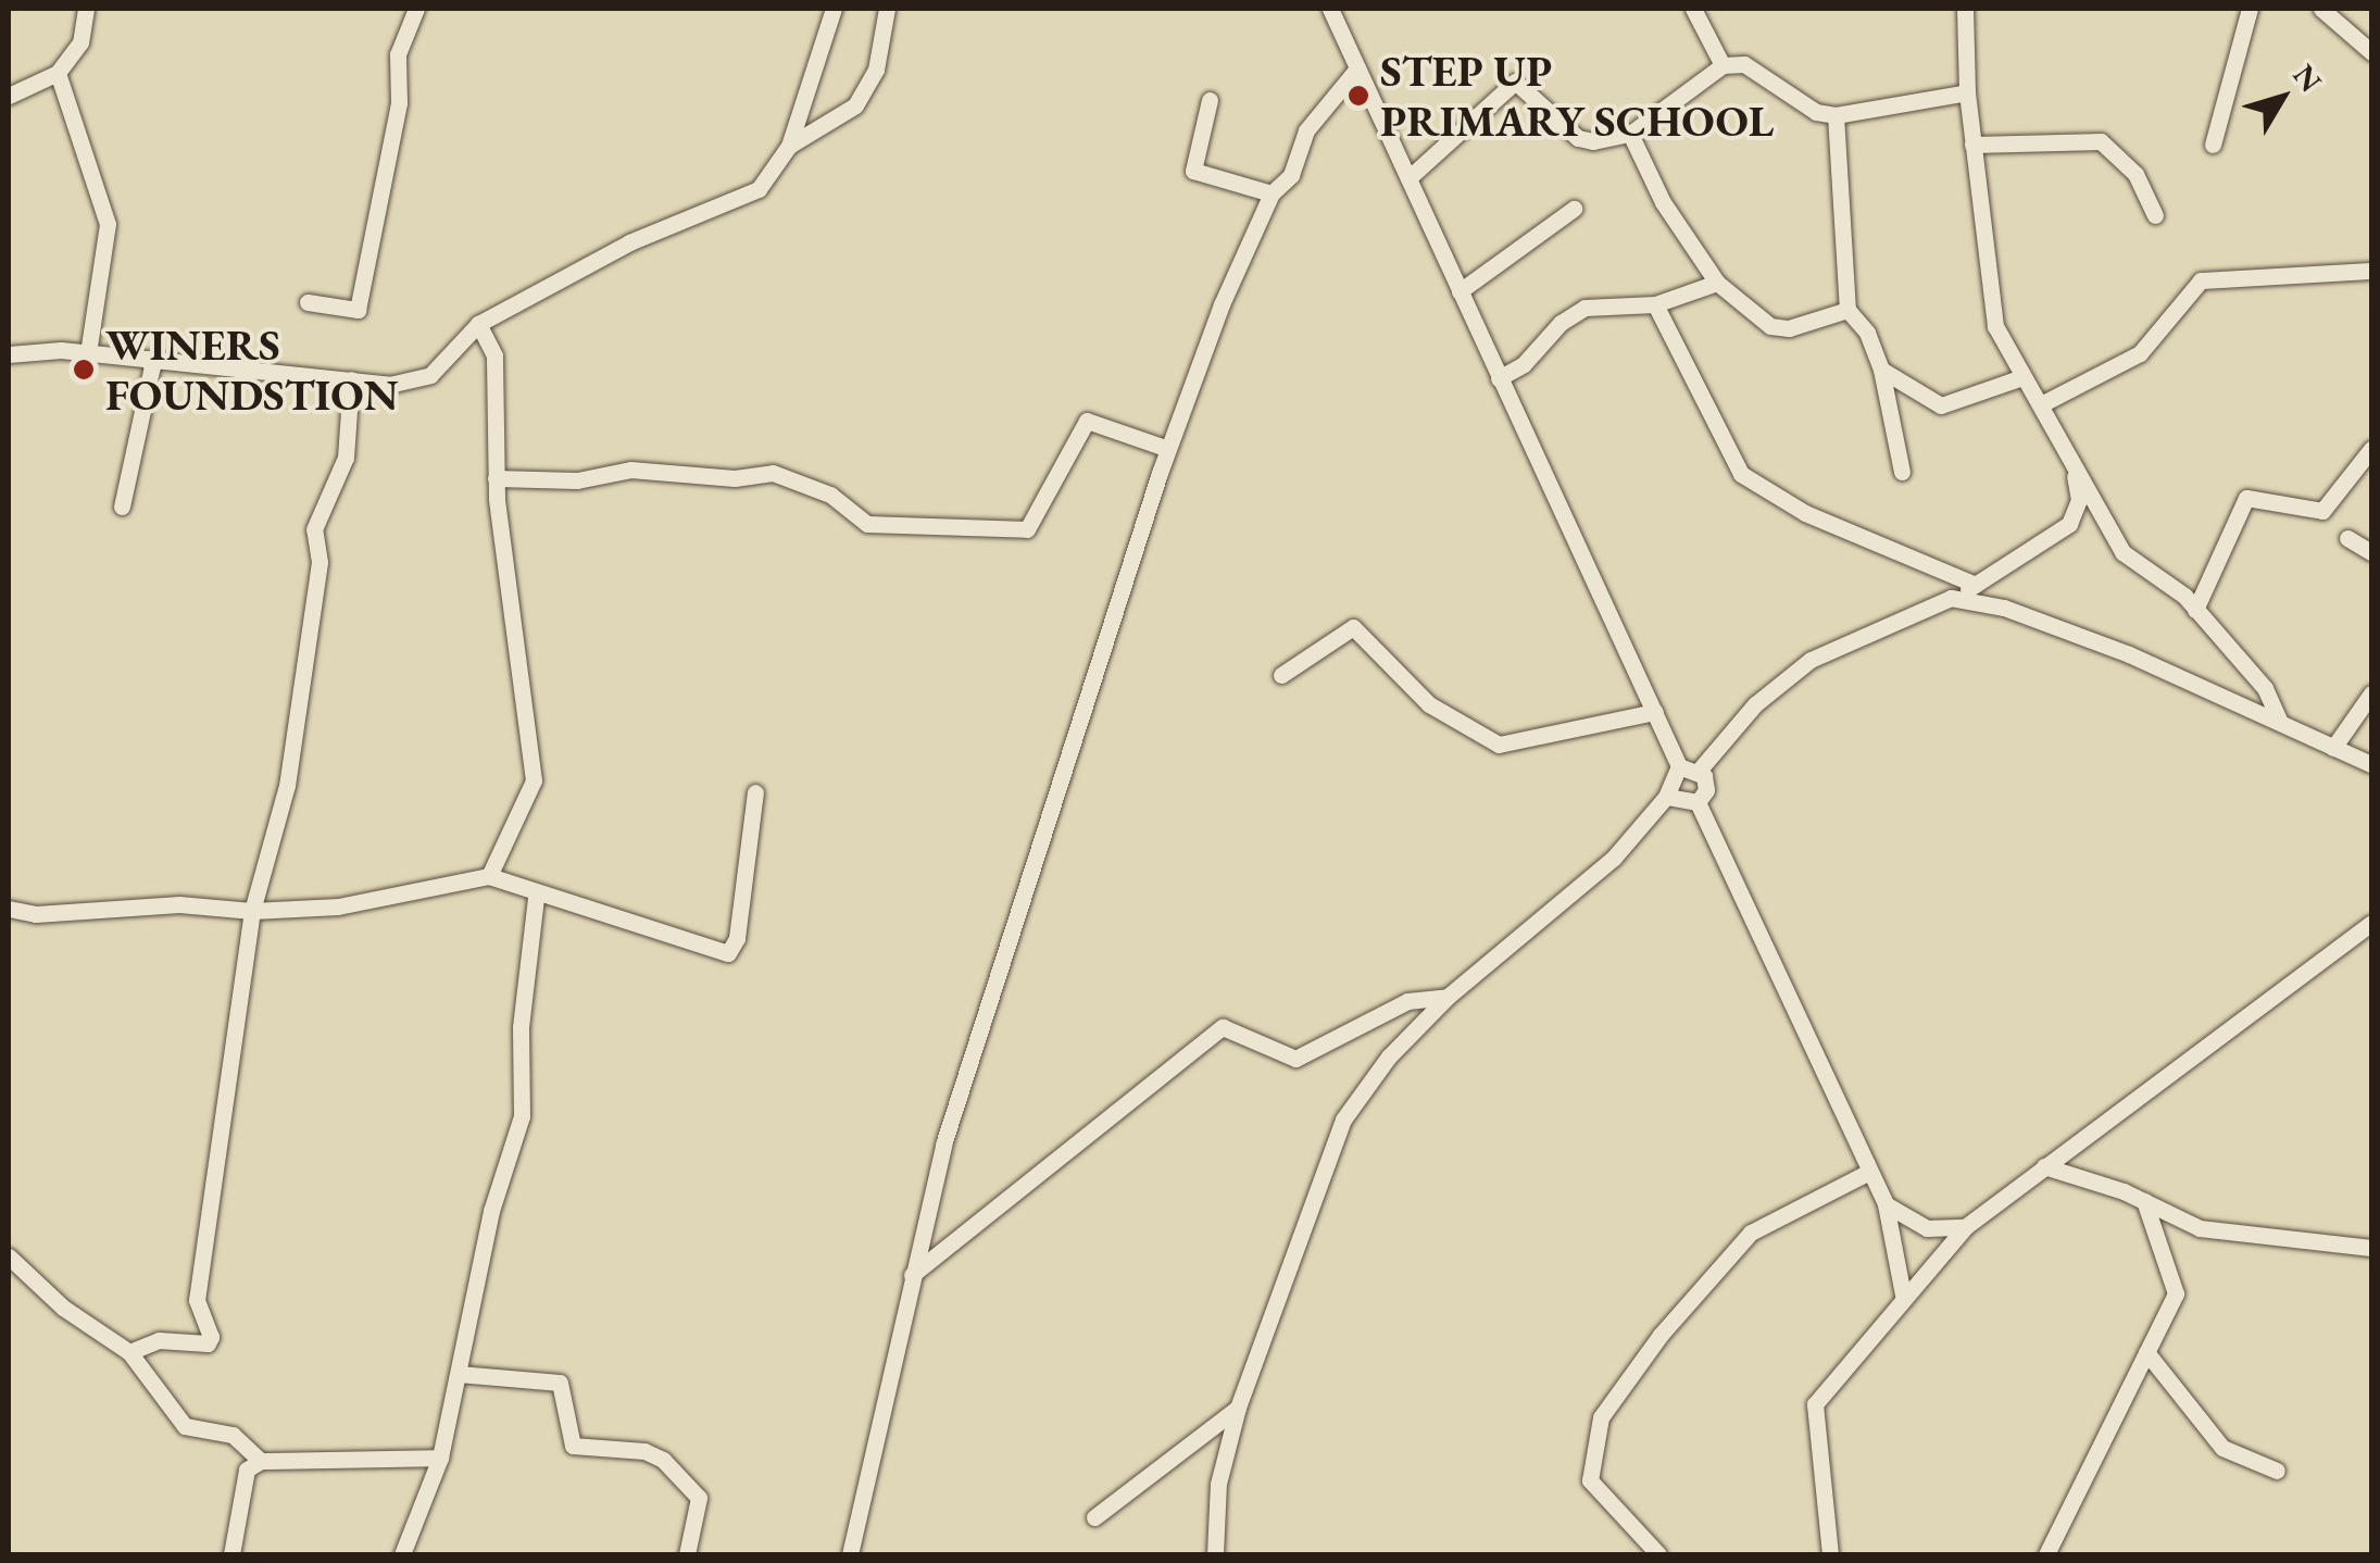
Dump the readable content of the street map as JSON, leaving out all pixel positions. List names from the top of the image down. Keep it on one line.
{"places":["STEP UP PRIMARY SCHOOL","WINERS FOUNDSTION"],"north":"top right"}
